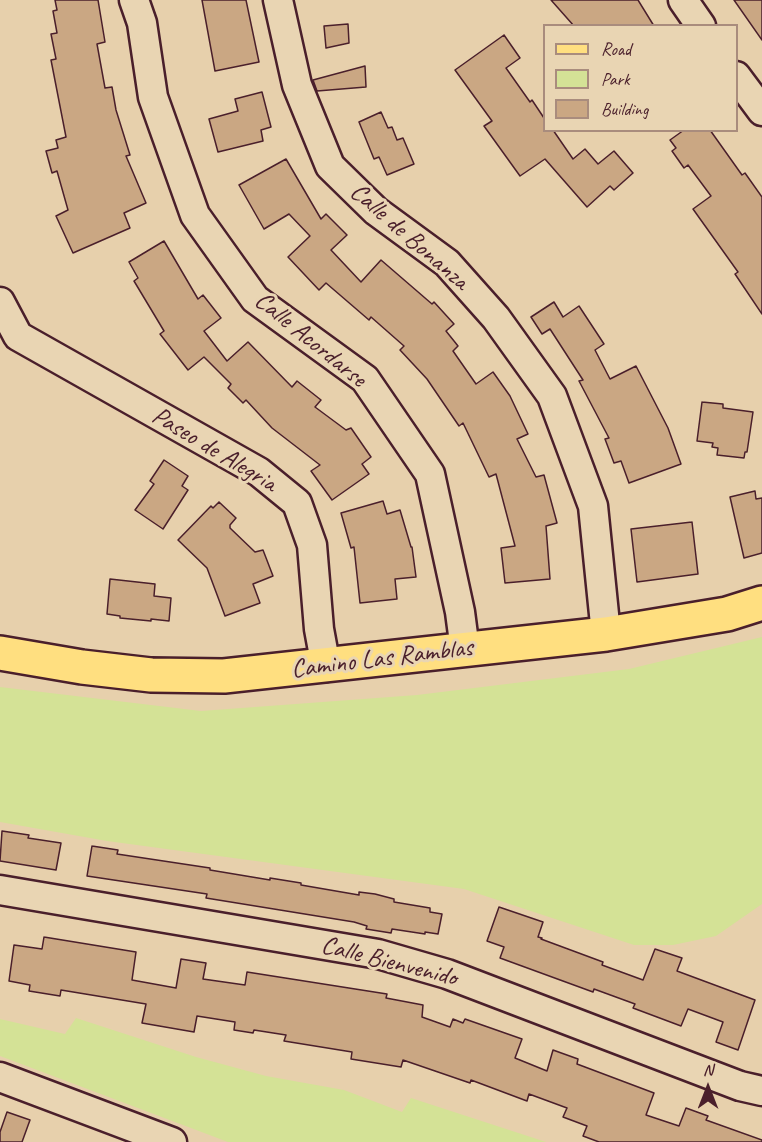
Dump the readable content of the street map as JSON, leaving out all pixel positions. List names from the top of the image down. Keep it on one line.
{"streets":{"main road":["Camino Las Ramblas"],"street":["Calle de Bonanza","Calle Acordarse","Paseo de Alegria","Calle Bienvenido"]},"crossings":[["Calle de Bonanza","Camino Las Ramblas"],["Calle Acordarse","Camino Las Ramblas"],["Paseo de Alegria","Camino Las Ramblas"]],"legend":["Road","Park","Building"],"north":"top"}
